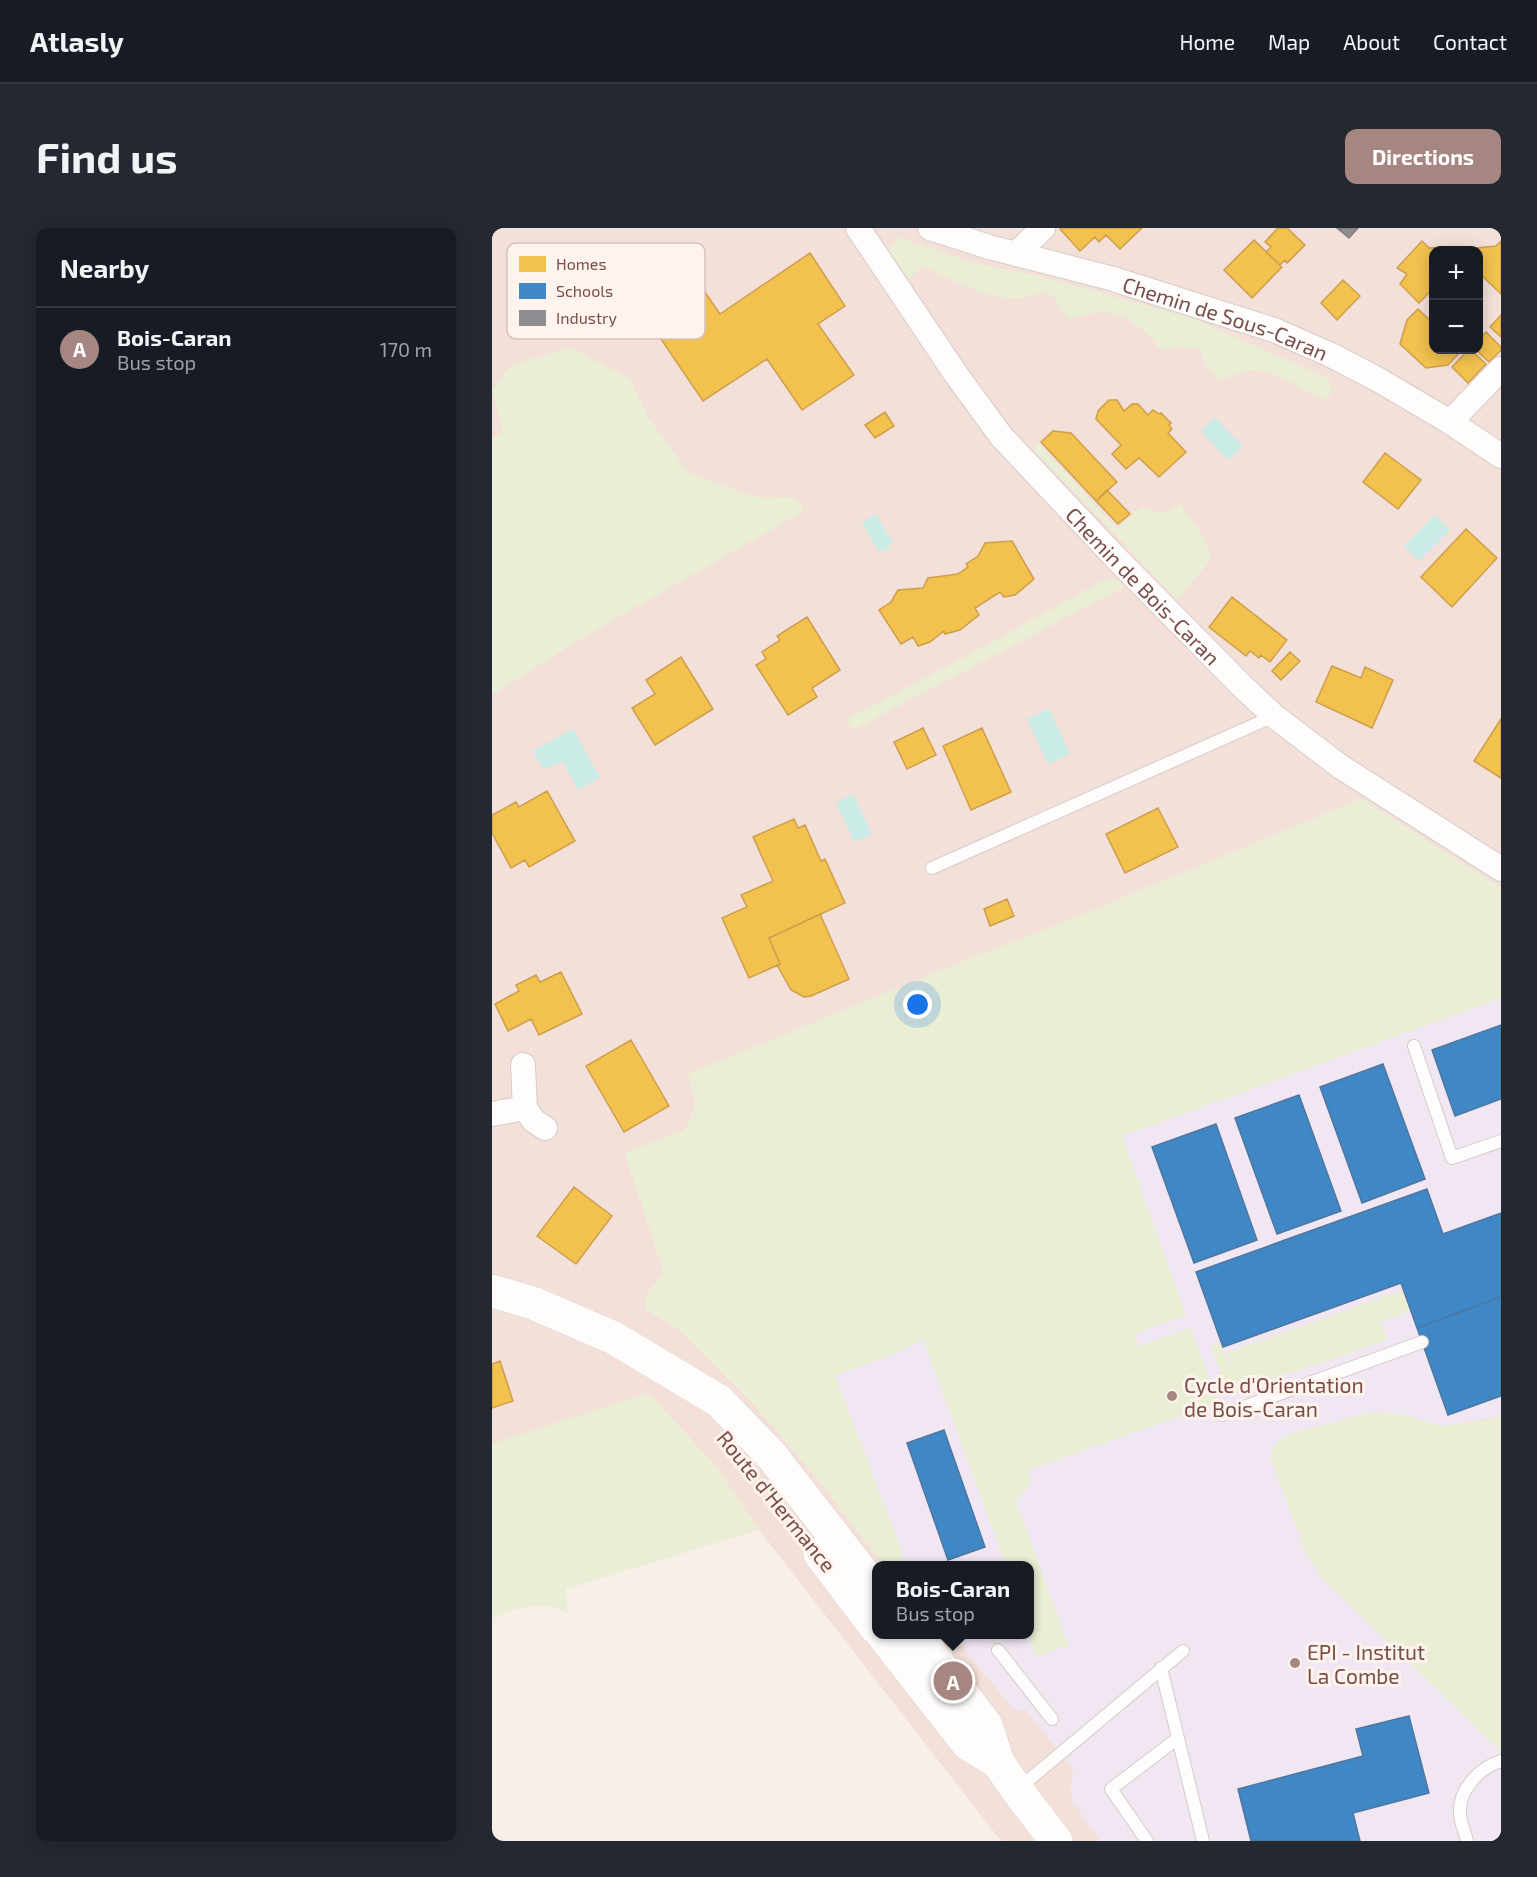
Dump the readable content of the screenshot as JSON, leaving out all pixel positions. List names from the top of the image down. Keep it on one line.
{"streets":{"main road":["Route d'Hermance"],"street":["Chemin de Sous-Caran","Chemin de Bois-Caran"]},"places":["Cycle d'Orientation de Bois-Caran","EPI - Institut La Combe"],"legend":["Homes","Schools","Industry"],"page":{"header":"Atlasly","nav":["Home","Map","About","Contact"],"buttons":"Directions","title":"Find us","heading":"Nearby","map_buttons":["+","−"],"list":[{"mark":"A","name":"Bois-Caran","note":"Bus stop","value":"170 m"}],"popup":["Bois-Caran","Bus stop"],"pins":"A"}}
